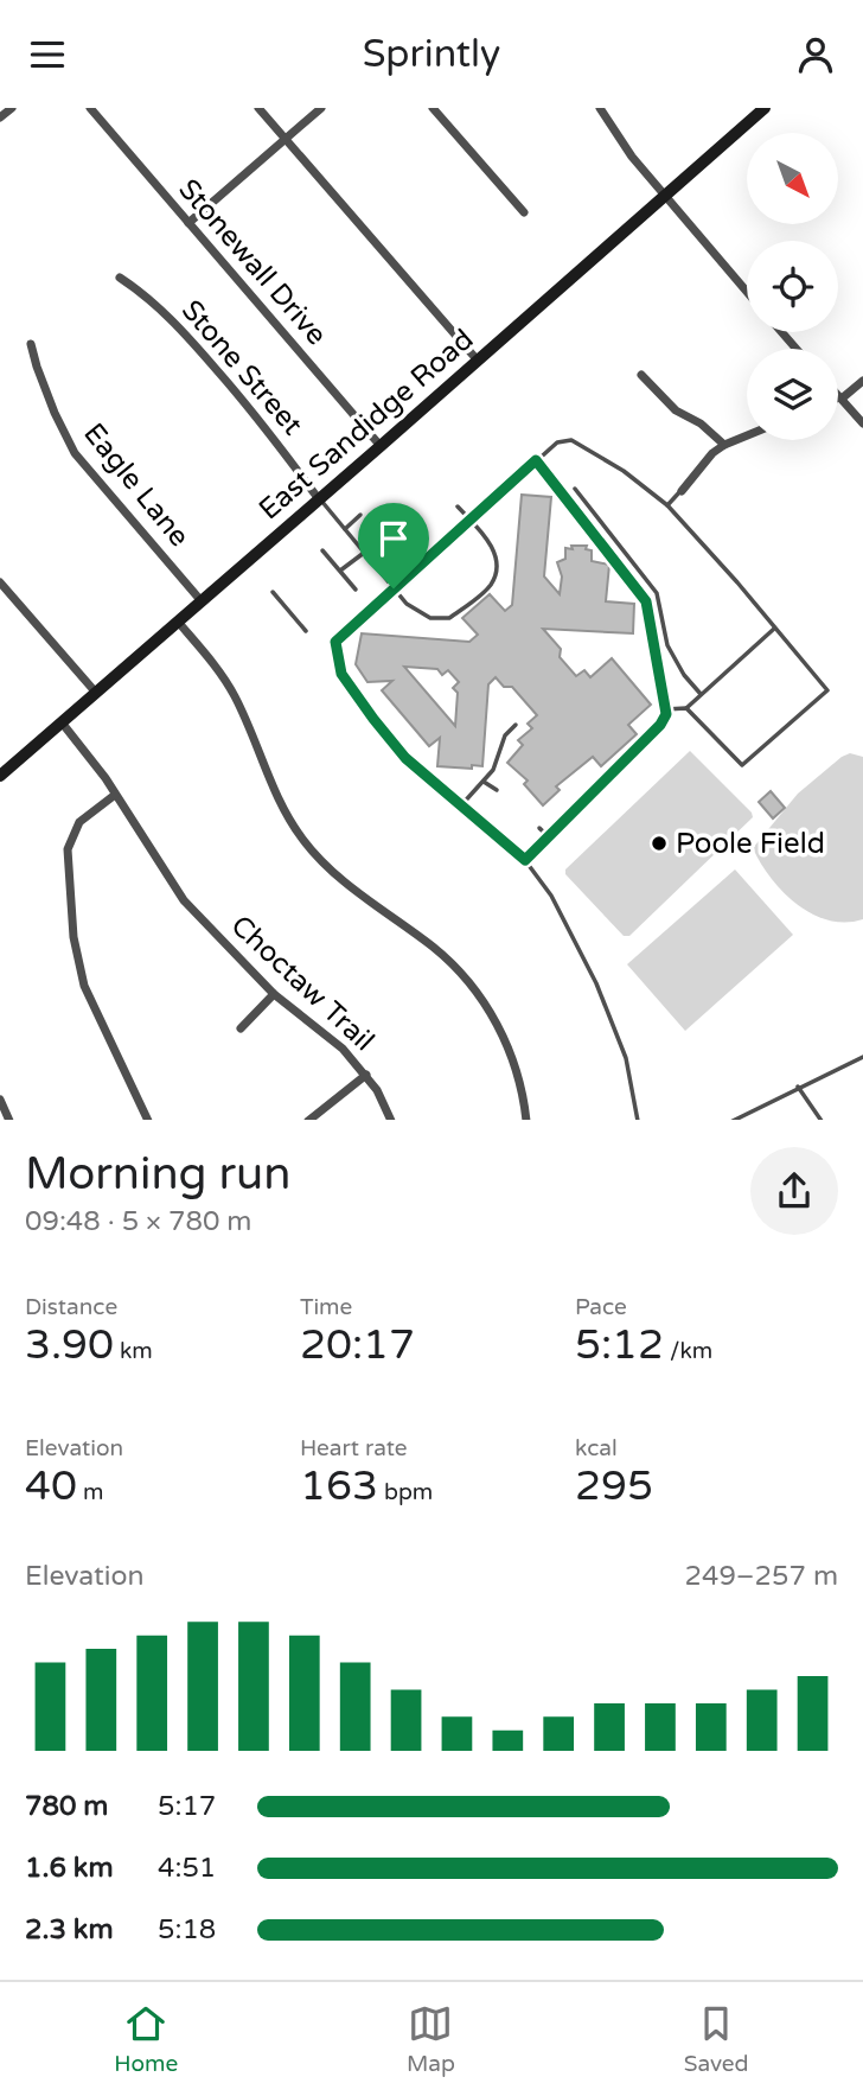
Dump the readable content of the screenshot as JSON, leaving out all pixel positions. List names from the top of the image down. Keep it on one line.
{"streets":{"street":["Stonewall Drive","Stone Street","East Sandidge Road","Eagle Lane","Choctaw Trail"]},"crossings":[["Stonewall Drive","East Sandidge Road"],["Stone Street","East Sandidge Road"],["East Sandidge Road","Eagle Lane"],["East Sandidge Road","Choctaw Trail"]],"places":["Poole Field"],"north":"bottom right","page":{"header":"Sprintly","heading":["Morning run","09:48 · 5 × 780 m"],"stats":[["Distance","3.90 km"],["Time","20:17"],["Pace","5:12 /km"],["Elevation","40 m"],["Heart rate","163 bpm"],["kcal","295"]],"chart":["Elevation","249–257 m"],"list":[{"name":"780 m","note":"5:17"},{"name":"1.6 km","note":"4:51"},{"name":"2.3 km","note":"5:18"}],"tabs":["Home","Map","Saved"]}}
